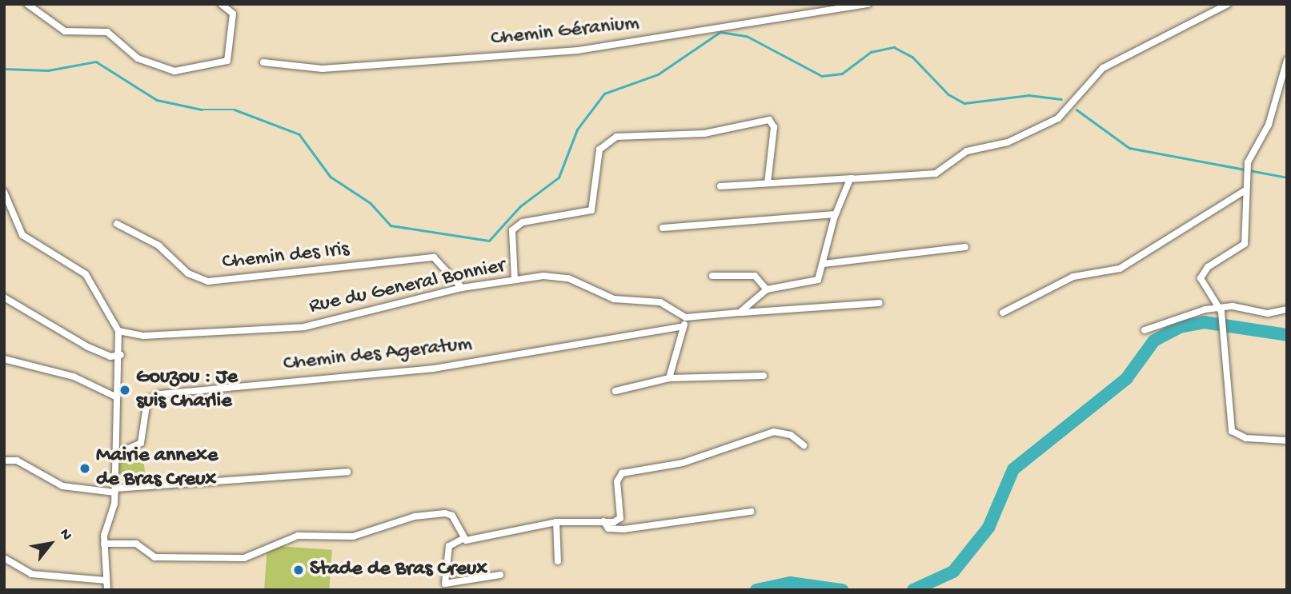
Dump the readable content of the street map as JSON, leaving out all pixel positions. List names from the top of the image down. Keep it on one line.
{"streets":{"street":["Chemin Géranium","Chemin des Iris","Rue du General Bonnier","Chemin des Ageratum"]},"crossings":[["Chemin des Iris","Rue du General Bonnier"]],"places":["Gouzou : Je suis Charlie","Mairie annexe de Bras Creux","Stade de Bras Creux"],"north":"top right"}
